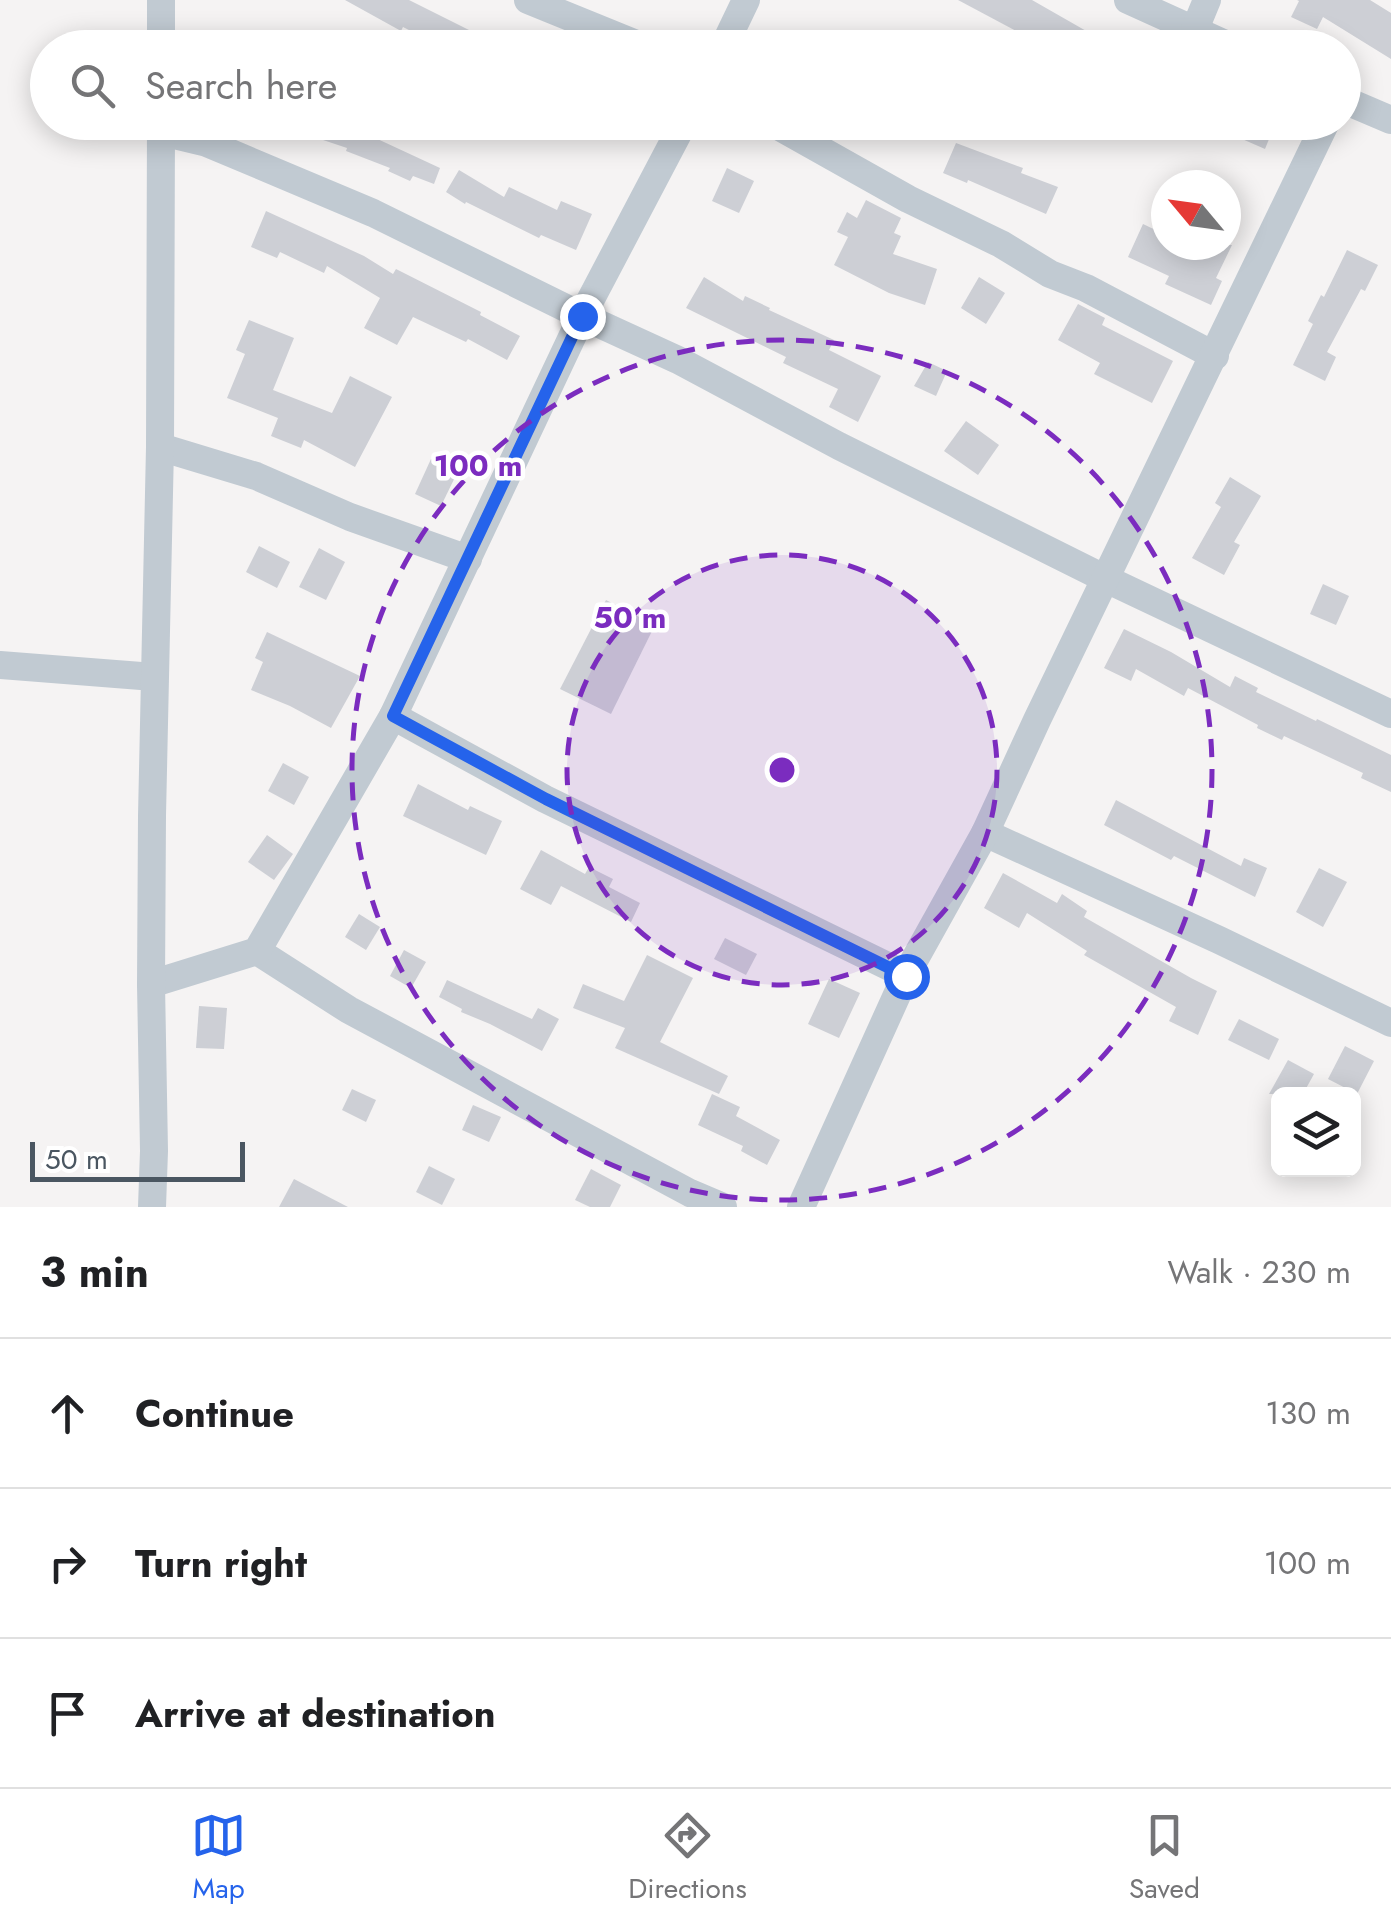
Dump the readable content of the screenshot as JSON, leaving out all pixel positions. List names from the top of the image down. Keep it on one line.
{"scale_bar":"50 m","north":"top left","page":{"search":"Search here","scale":"50 m","heading":["3 min","Walk · 230 m"],"list":[["Continue","130 m"],["Turn right","100 m"],"Arrive at destination"],"nav":["Map","Directions","Saved"]},"rings":["100 m","50 m"]}
